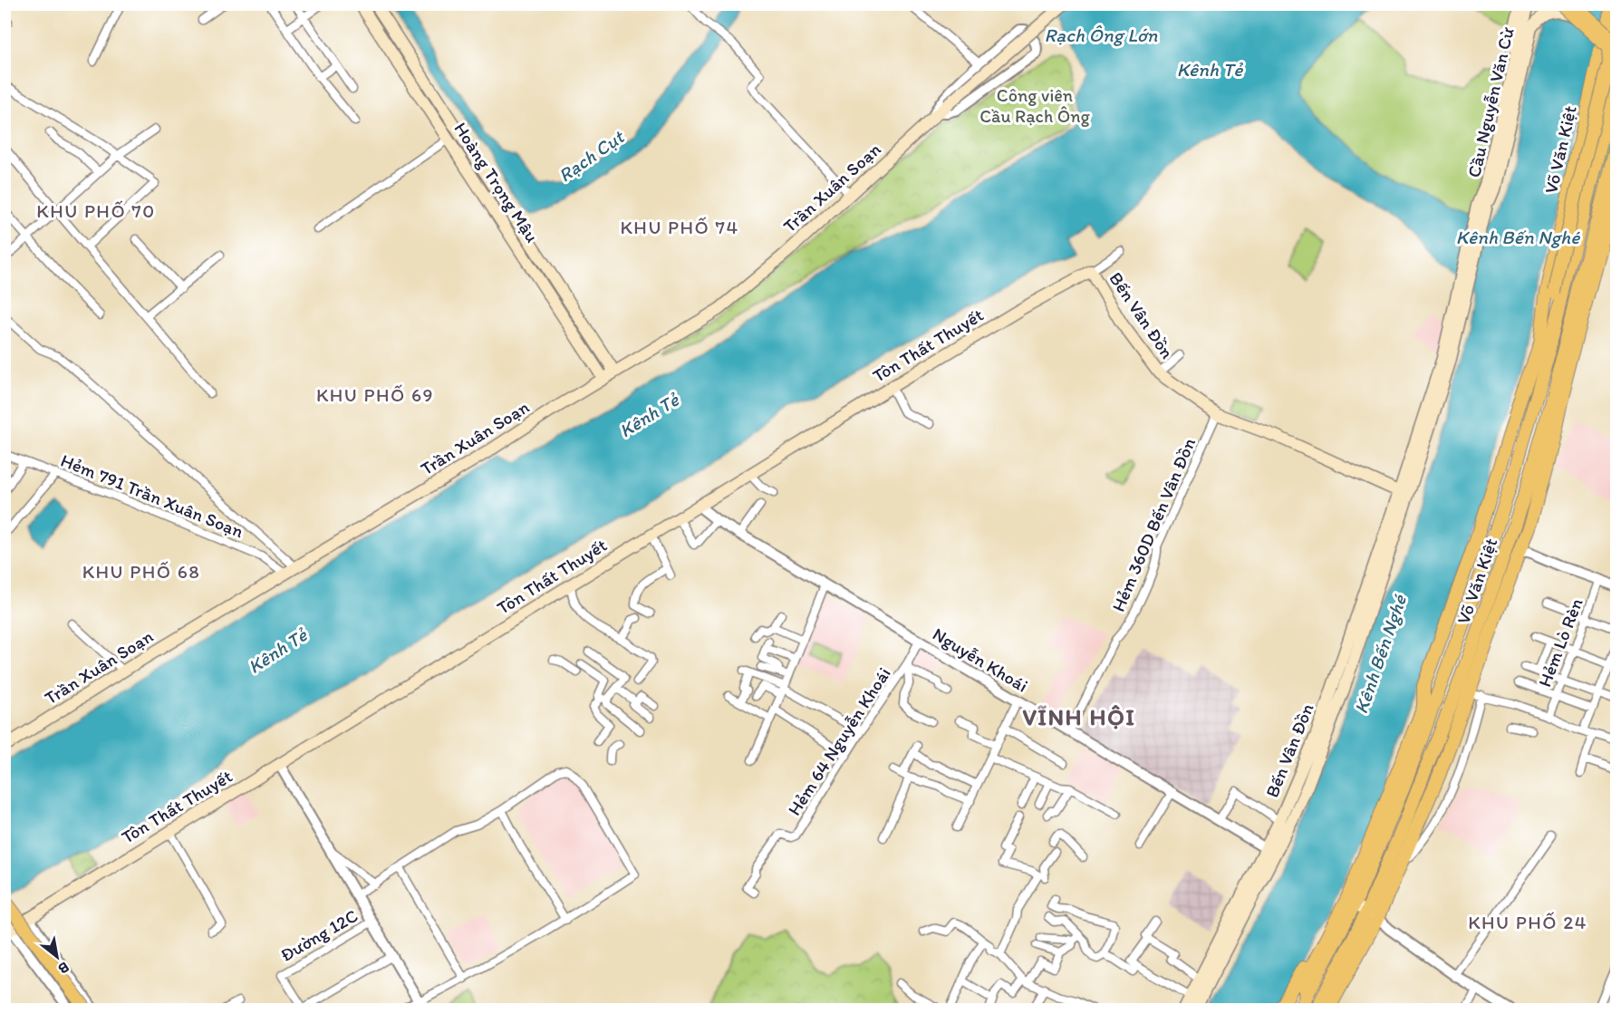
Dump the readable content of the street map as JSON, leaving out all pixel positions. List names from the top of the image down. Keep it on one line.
{"streets":{"main road":["Cầu Nguyễn Văn Cừ","Võ Văn Kiệt","Hoàng Trọng Mậu","Trần Xuân Soạn","Bến Vân Đồn","Tôn Thất Thuyết"],"street":["Hẻm 791 Trần Xuân Soạn","Hẻm 360D Bến Vân Đồn","Hẻm Lò Rèn","Nguyễn Khoái","Hẻm 64 Nguyễn Khoái","Đường 12C"]},"crossings":[["Cầu Nguyễn Văn Cừ","Bến Vân Đồn"],["Hoàng Trọng Mậu","Trần Xuân Soạn"],["Trần Xuân Soạn","Hẻm 791 Trần Xuân Soạn"],["Bến Vân Đồn","Tôn Thất Thuyết"],["Bến Vân Đồn","Hẻm 360D Bến Vân Đồn"],["Bến Vân Đồn","Nguyễn Khoái"],["Tôn Thất Thuyết","Nguyễn Khoái"],["Hẻm 360D Bến Vân Đồn","Nguyễn Khoái"],["Nguyễn Khoái","Hẻm 64 Nguyễn Khoái"]],"districts":["KHU PHỐ 70","KHU PHỐ 74","KHU PHỐ 69","KHU PHỐ 68","VĨNH HỘI","KHU PHỐ 24"],"water":["Rạch Ông Lớn","Kênh Tẻ","Rạch Cụt","Kênh Bến Nghé"],"parks":["Công viên Cầu Rạch Ông"],"north":"bottom right"}
